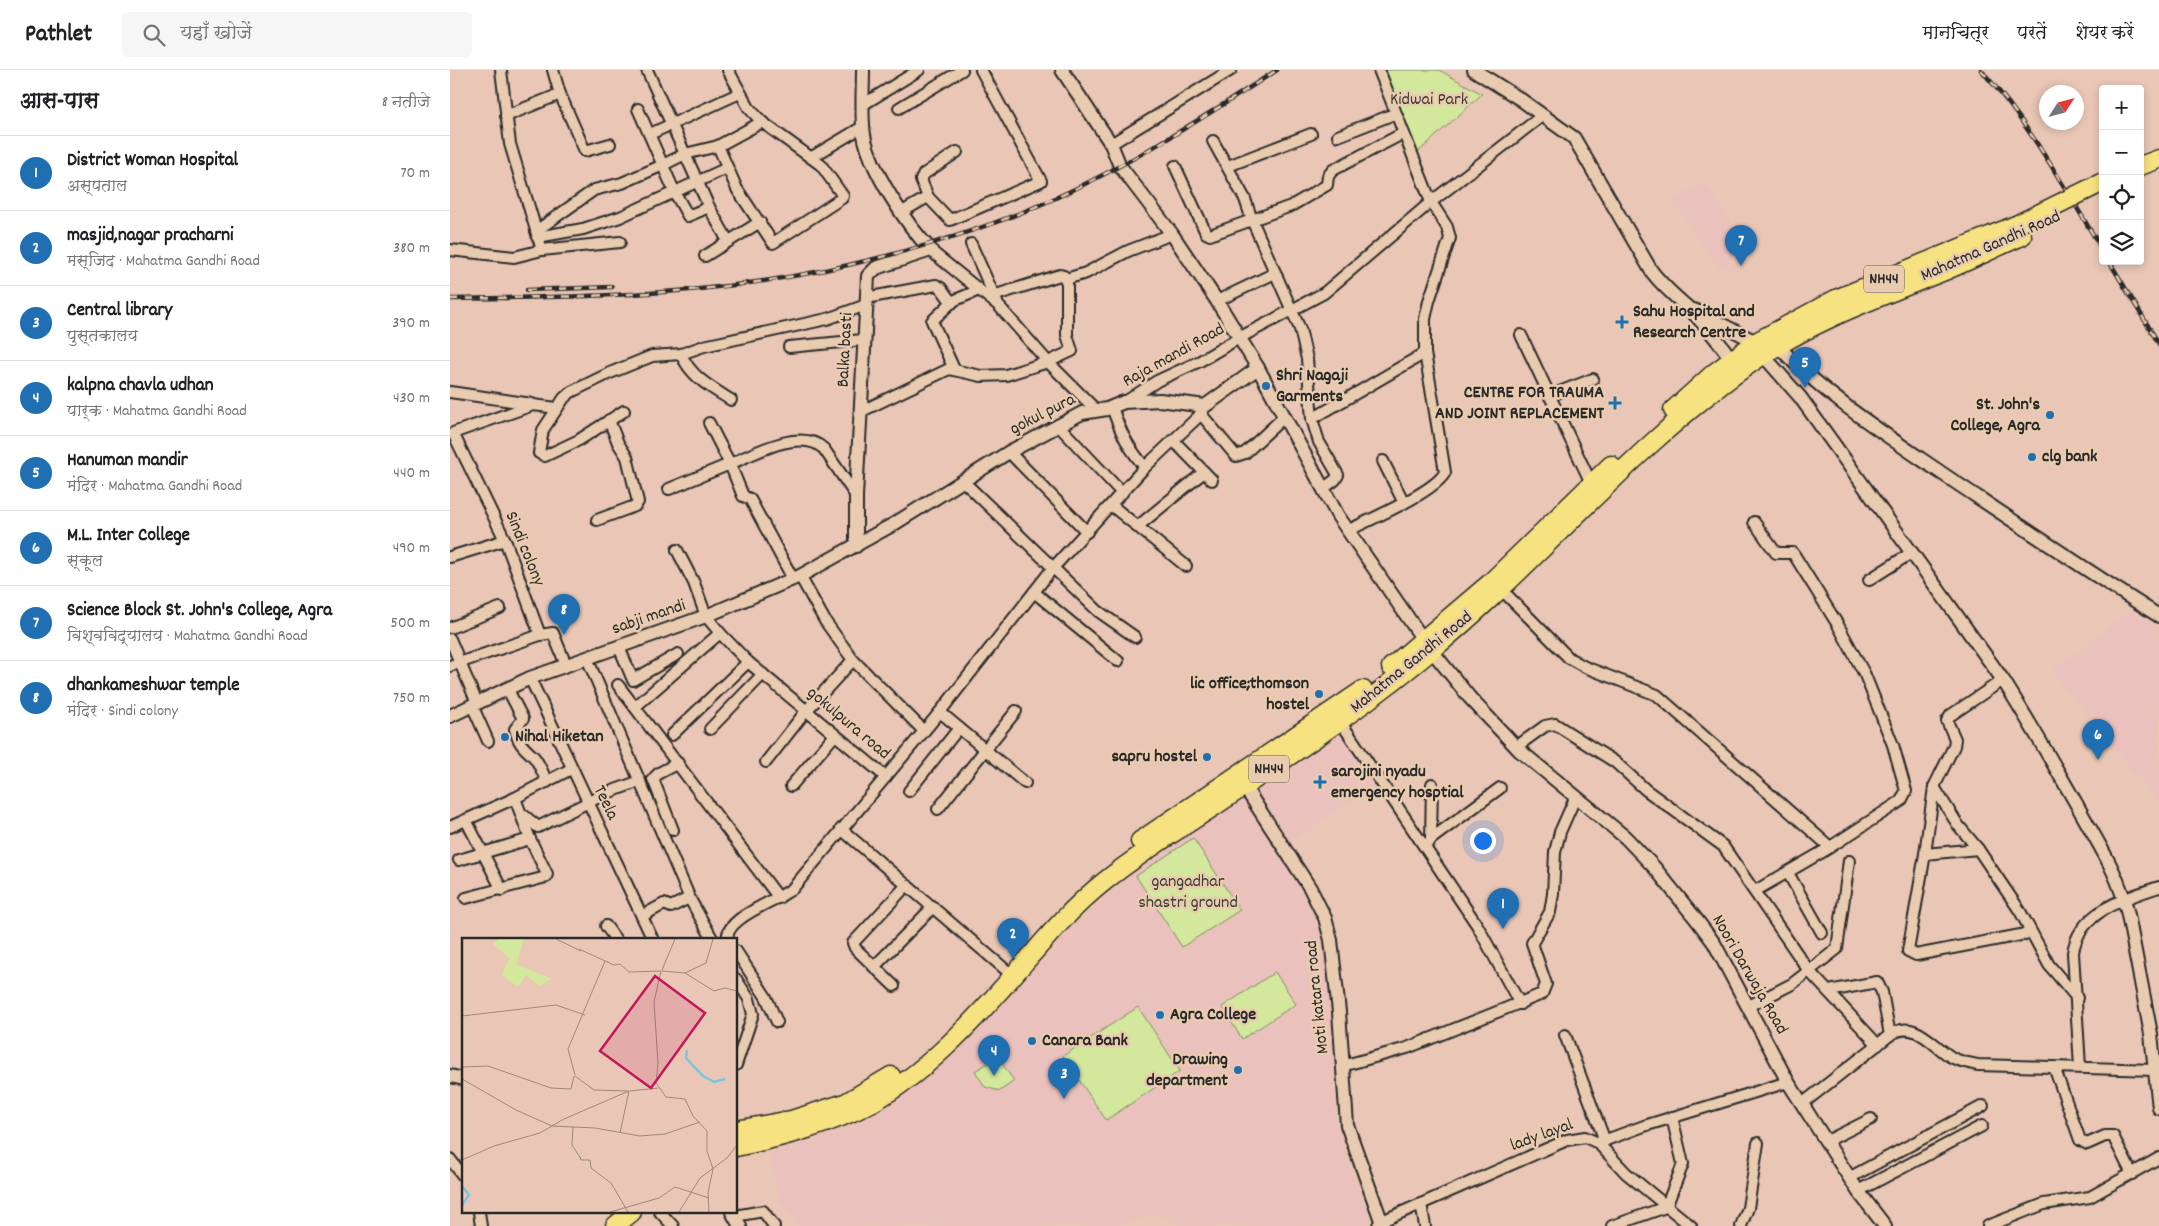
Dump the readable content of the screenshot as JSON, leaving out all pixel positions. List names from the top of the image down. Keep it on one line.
{"streets":{"highway":["Mahatma Gandhi Road","NH44"],"street":["Balka basti","Raja mandi Road","gokul pura","Sindi colony","sabji mandi","gokulpura road","Teela","Noori Darwaja Road","Moti katara road","lady layal"]},"crossings":[["Mahatma Gandhi Road","Noori Darwaja Road"],["Mahatma Gandhi Road","Moti katara road"],["Balka basti","gokul pura"],["Balka basti","sabji mandi"],["Raja mandi Road","gokul pura"],["Raja mandi Road","Noori Darwaja Road"],["gokul pura","sabji mandi"],["sabji mandi","gokulpura road"],["sabji mandi","Teela"],["Moti katara road","lady layal"]],"parks":["Kidwai Park","gangadhar shastri ground"],"places":{"health":["Sahu Hospital and Research Centre","CENTRE FOR TRAUMA AND JOINT REPLACEMENT","sarojini nyadu emergency hosptial"],"other":["Shri Nagaji Garments","St. John's College, Agra","clg bank","lic office;thomson hostel","Nihal Hiketan","sapru hostel","Agra College","Canara Bank","Drawing department"]},"north":"top right","page":{"header":"Pathlet","search":"यहाँ खोजें","nav":["मानचित्र","परतें","शेयर करें"],"heading":["आस-पास","8 नतीजे"],"map_buttons":["+","−"],"list":[{"mark":"1","name":"District Woman Hospital","note":"अस्पताल","value":"70 m"},{"mark":"2","name":"masjid,nagar pracharni","note":"मस्जिद · Mahatma Gandhi Road","value":"380 m"},{"mark":"3","name":"Central library","note":"पुस्तकालय","value":"390 m"},{"mark":"4","name":"kalpna chavla udhan","note":"पार्क · Mahatma Gandhi Road","value":"430 m"},{"mark":"5","name":"Hanuman mandir","note":"मंदिर · Mahatma Gandhi Road","value":"440 m"},{"mark":"6","name":"M.L. Inter College","note":"स्कूल","value":"490 m"},{"mark":"7","name":"Science Block St. John's College, Agra","note":"विश्वविद्यालय · Mahatma Gandhi Road","value":"500 m"},{"mark":"8","name":"dhankameshwar temple","note":"मंदिर · Sindi colony","value":"750 m"}],"pins":["7","5","8","6","1","2","4","3"]}}
